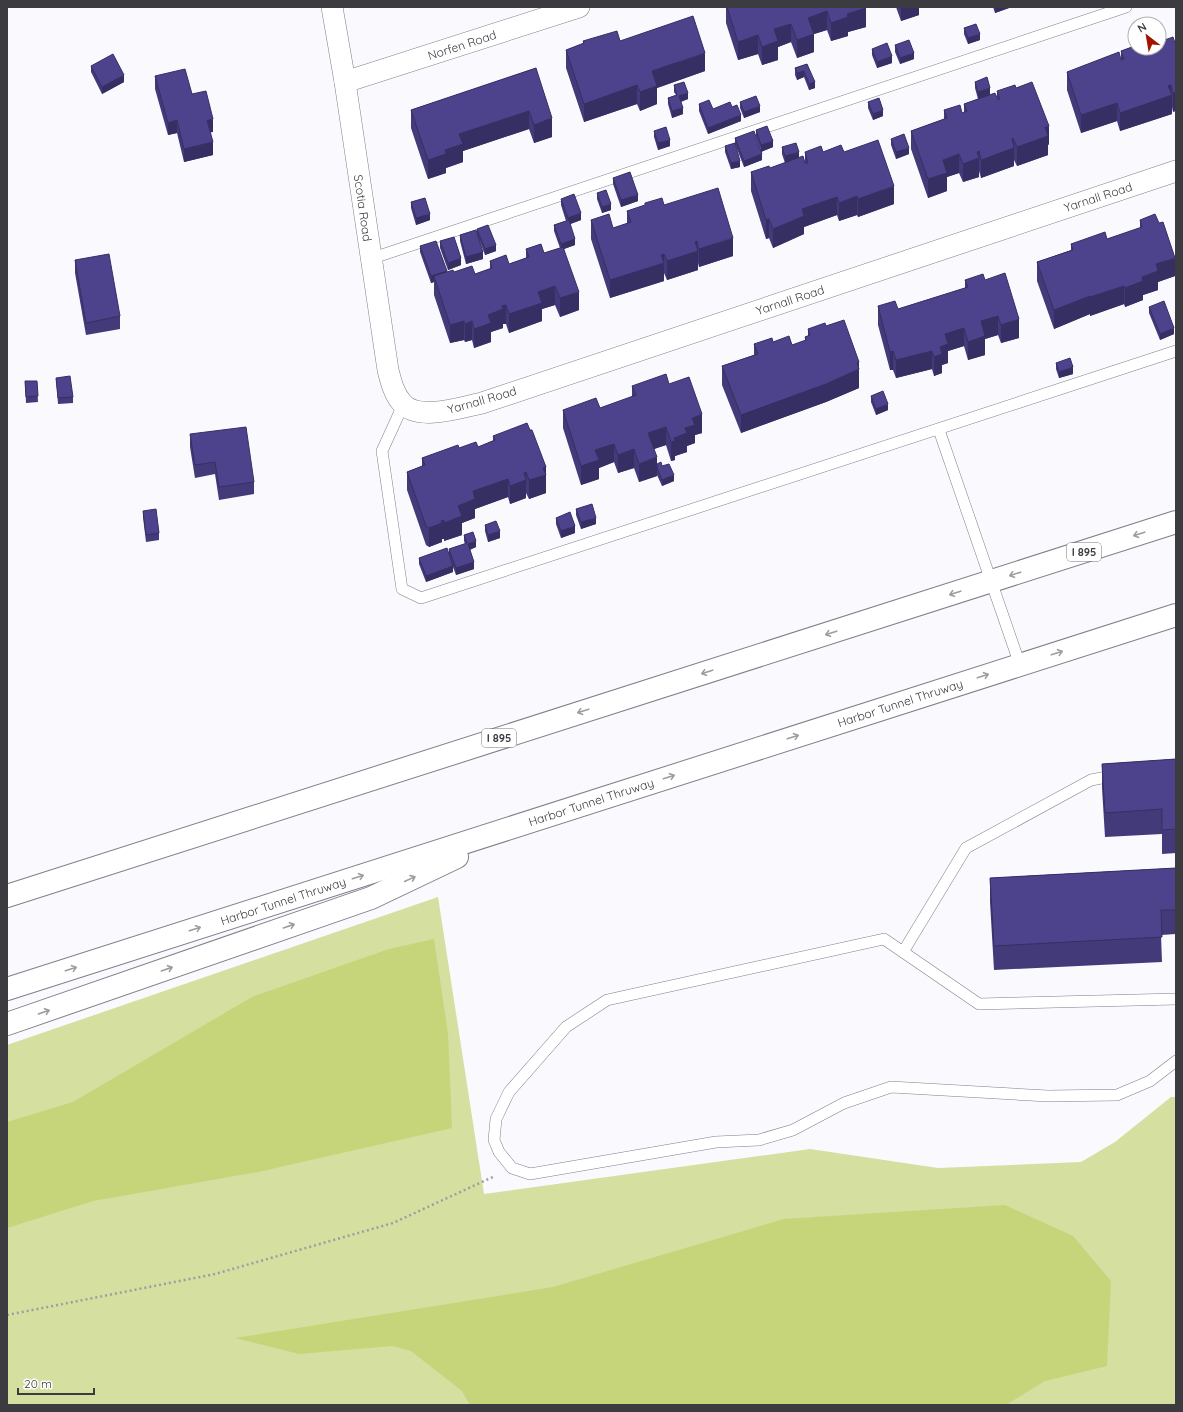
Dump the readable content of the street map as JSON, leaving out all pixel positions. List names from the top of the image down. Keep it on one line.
{"streets":{"highway":["I 895","Harbor Tunnel Thruway"],"street":["Norfen Road","Yarnall Road","Scotia Road"]},"crossings":[["Norfen Road","Scotia Road"],["Yarnall Road","Scotia Road"]],"scale_bar":"20 m","north":"top left"}
